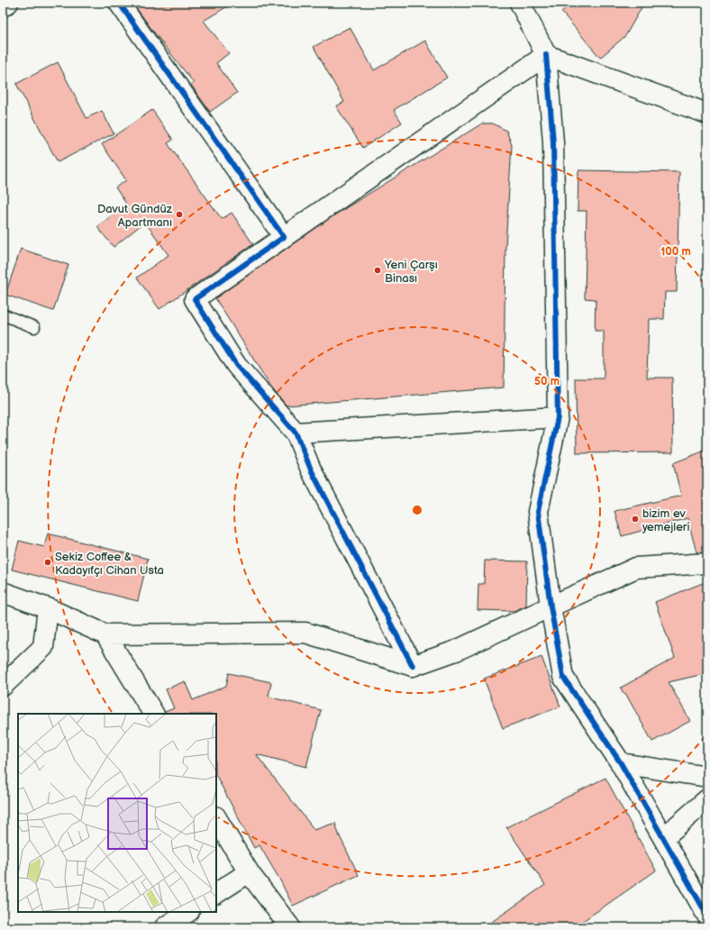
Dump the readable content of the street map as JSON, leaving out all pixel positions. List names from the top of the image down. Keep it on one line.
{"places":["Davut Gündüz Apartmanı","Yeni Çarşı Binası","bizim ev yemejleri","Sekiz Coffee & Kadayıfçı Cihan Usta"],"rings":["100 m","50 m"]}
